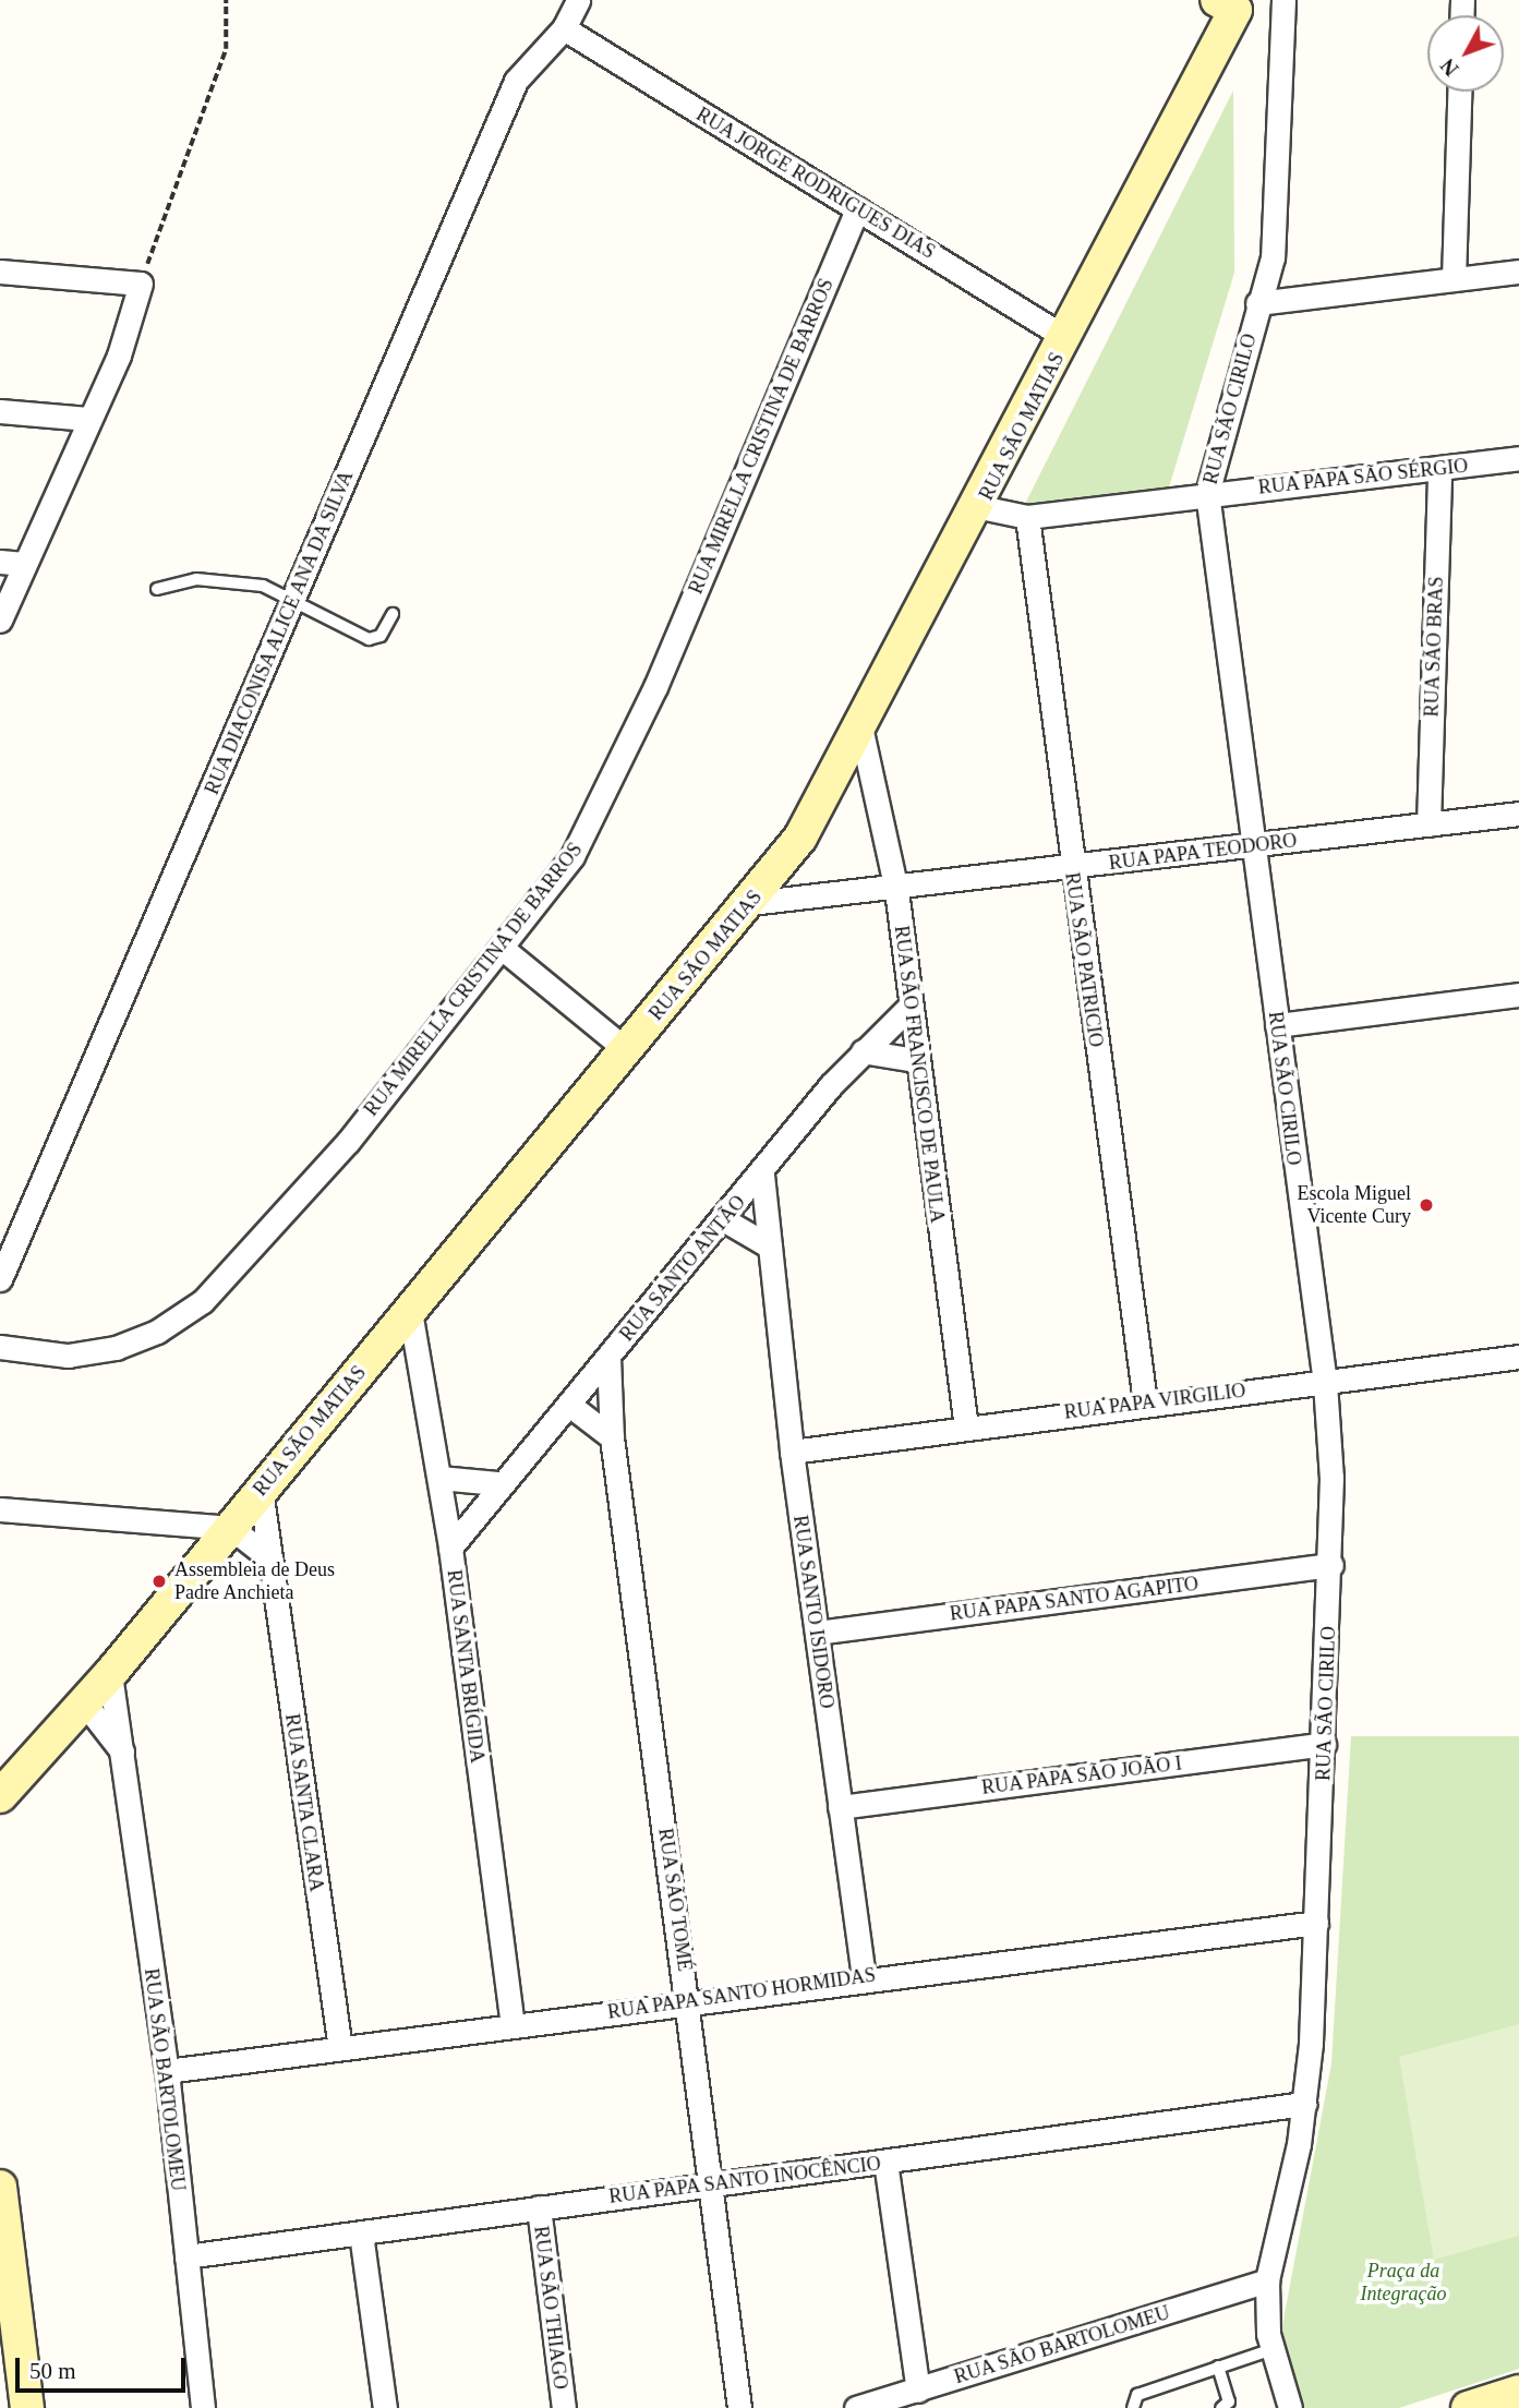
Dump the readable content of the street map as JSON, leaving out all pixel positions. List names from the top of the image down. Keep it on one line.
{"streets":{"street":["RUA JORGE RODRIGUES DIAS","RUA SÃO CIRILO","RUA SÃO MATIAS","RUA MIRELLA CRISTINA DE BARROS","RUA PAPA SÃO SÉRGIO","RUA DIACONISA ALICE ANA DA SILVA","RUA SÃO BRAS","RUA PAPA TEODORO","RUA SÃO PATRICIO","RUA SÃO FRANCISCO DE PAULA","RUA SANTO ANTÃO","RUA PAPA VIRGILIO","RUA PAPA SANTO AGAPITO","RUA SANTO ISIDORO","RUA SANTA BRÍGIDA","RUA PAPA SÃO JOÃO I","RUA SANTA CLARA","RUA SÃO TOMÉ","RUA PAPA SANTO HORMIDAS","RUA SÃO BARTOLOMEU","RUA PAPA SANTO INOCÊNCIO","RUA SÃO THIAGO"]},"crossings":[["RUA JORGE RODRIGUES DIAS","RUA SÃO MATIAS"],["RUA JORGE RODRIGUES DIAS","RUA MIRELLA CRISTINA DE BARROS"],["RUA JORGE RODRIGUES DIAS","RUA DIACONISA ALICE ANA DA SILVA"],["RUA SÃO CIRILO","RUA PAPA SÃO SÉRGIO"],["RUA SÃO CIRILO","RUA PAPA TEODORO"],["RUA SÃO CIRILO","RUA PAPA VIRGILIO"],["RUA SÃO CIRILO","RUA PAPA SANTO AGAPITO"],["RUA SÃO CIRILO","RUA PAPA SÃO JOÃO I"],["RUA SÃO CIRILO","RUA PAPA SANTO HORMIDAS"],["RUA SÃO CIRILO","RUA SÃO BARTOLOMEU"],["RUA SÃO CIRILO","RUA PAPA SANTO INOCÊNCIO"],["RUA SÃO MATIAS","RUA PAPA SÃO SÉRGIO"],["RUA SÃO MATIAS","RUA PAPA TEODORO"],["RUA SÃO MATIAS","RUA SÃO FRANCISCO DE PAULA"],["RUA SÃO MATIAS","RUA SANTA BRÍGIDA"],["RUA SÃO MATIAS","RUA SANTA CLARA"],["RUA SÃO MATIAS","RUA SÃO BARTOLOMEU"],["RUA PAPA SÃO SÉRGIO","RUA SÃO BRAS"],["RUA PAPA SÃO SÉRGIO","RUA SÃO PATRICIO"],["RUA SÃO BRAS","RUA PAPA TEODORO"],["RUA PAPA TEODORO","RUA SÃO PATRICIO"],["RUA PAPA TEODORO","RUA SÃO FRANCISCO DE PAULA"],["RUA SÃO PATRICIO","RUA PAPA VIRGILIO"],["RUA SÃO FRANCISCO DE PAULA","RUA SANTO ANTÃO"],["RUA SÃO FRANCISCO DE PAULA","RUA PAPA VIRGILIO"],["RUA SANTO ANTÃO","RUA SANTO ISIDORO"],["RUA SANTO ANTÃO","RUA SANTA BRÍGIDA"],["RUA SANTO ANTÃO","RUA SÃO TOMÉ"],["RUA PAPA VIRGILIO","RUA SANTO ISIDORO"],["RUA PAPA SANTO AGAPITO","RUA SANTO ISIDORO"],["RUA SANTO ISIDORO","RUA PAPA SÃO JOÃO I"],["RUA SANTO ISIDORO","RUA PAPA SANTO HORMIDAS"],["RUA SANTA BRÍGIDA","RUA PAPA SANTO HORMIDAS"],["RUA SANTA CLARA","RUA PAPA SANTO HORMIDAS"],["RUA SÃO TOMÉ","RUA PAPA SANTO HORMIDAS"],["RUA SÃO TOMÉ","RUA PAPA SANTO INOCÊNCIO"],["RUA PAPA SANTO HORMIDAS","RUA SÃO BARTOLOMEU"],["RUA SÃO BARTOLOMEU","RUA PAPA SANTO INOCÊNCIO"],["RUA PAPA SANTO INOCÊNCIO","RUA SÃO THIAGO"]],"parks":["Praça da Integração"],"places":["Escola Miguel Vicente Cury","Assembleia de Deus Padre Anchieta"],"scale_bar":"50 m","north":"bottom left"}
